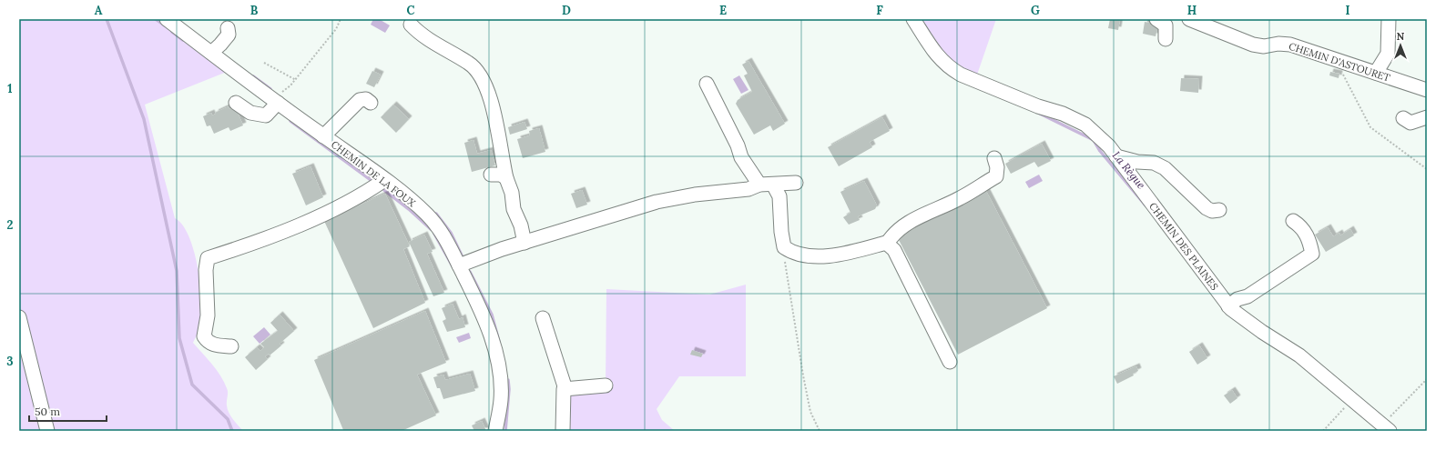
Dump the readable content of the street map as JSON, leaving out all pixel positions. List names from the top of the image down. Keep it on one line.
{"streets":{"street":["CHEMIN D'ASTOURET","CHEMIN DE LA FOUX","CHEMIN DES PLAINES"]},"water":["La Règue"],"scale_bar":"50 m","north":"top","grid":{"columns":["A","B","C","D","E","F","G","H","I"],"rows":["1","2","3"]}}
